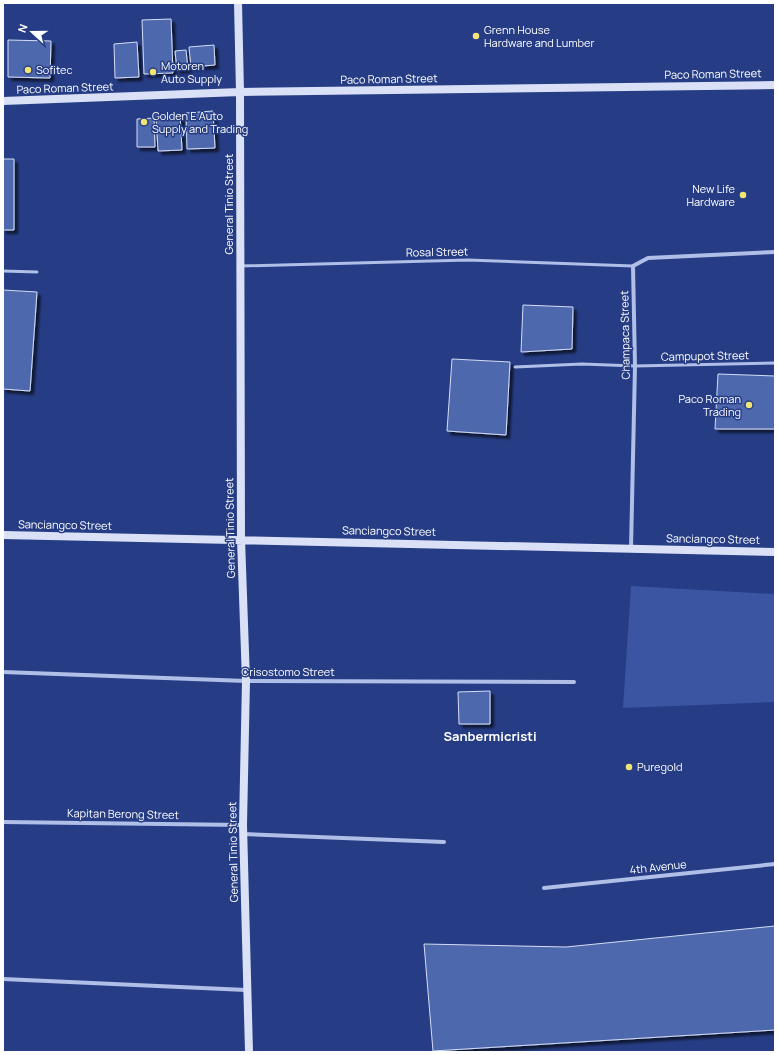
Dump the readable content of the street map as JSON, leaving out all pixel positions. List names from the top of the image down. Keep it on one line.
{"streets":{"street":["Paco Roman Street","General Tinio Street","Champaca Street","Sanciangco Street","Crisostomo Street","Kapitan Berong Street","4th Avenue"],"lane":["Rosal Street","Campupot Street"]},"crossings":[["Paco Roman Street","General Tinio Street"],["General Tinio Street","Rosal Street"],["General Tinio Street","Sanciangco Street"],["General Tinio Street","Crisostomo Street"],["General Tinio Street","Kapitan Berong Street"],["Rosal Street","Champaca Street"],["Champaca Street","Campupot Street"],["Champaca Street","Sanciangco Street"]],"districts":["Sanbermicristi"],"places":["Grenn House Hardware and Lumber","Sofitec","Motoren Auto Supply","Golden E Auto Supply and Trading","New Life Hardware","Paco Roman Trading","Puregold"],"north":"left"}
